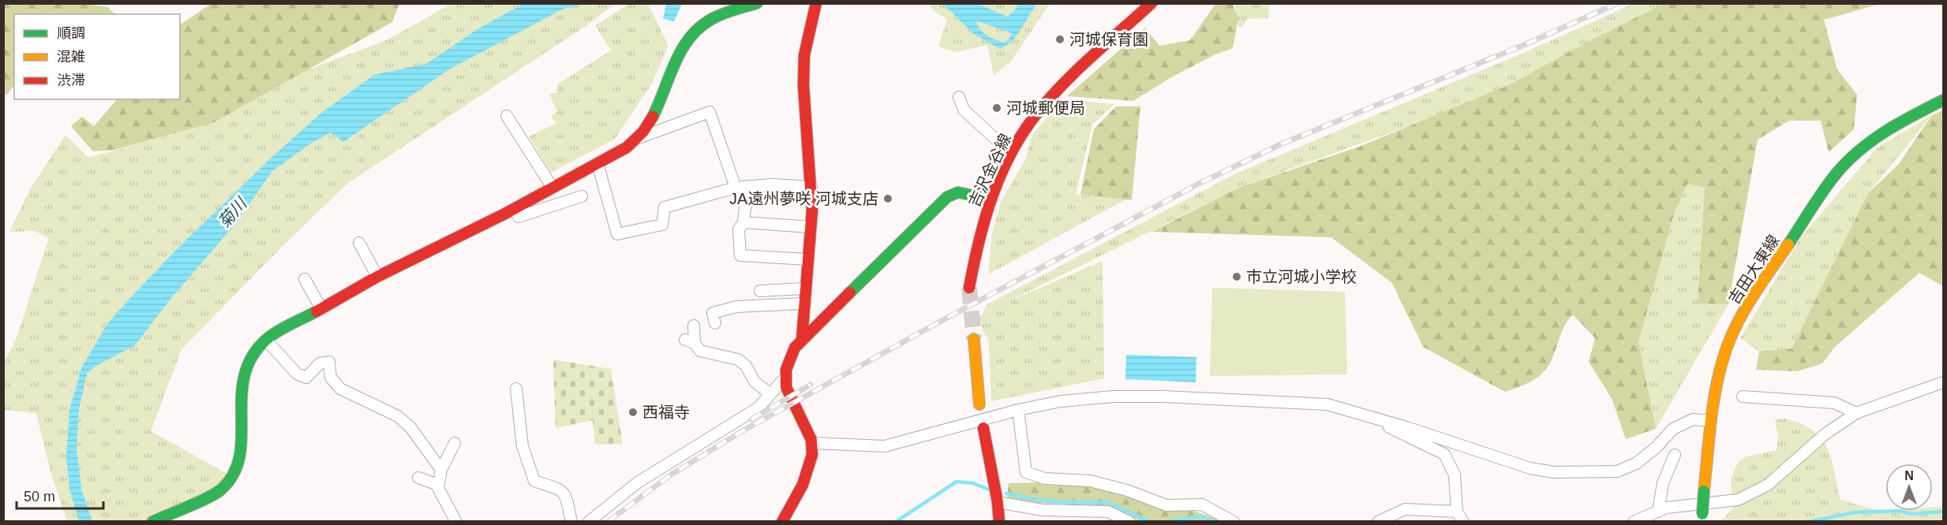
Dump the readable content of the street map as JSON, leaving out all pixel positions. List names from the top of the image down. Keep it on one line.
{"streets":{"street":["吉沢金谷線","吉田大東線"]},"water":["菊川"],"places":["河城保育園","河城郵便局","JA遠州夢咲 河城支店","市立河城小学校","西福寺"],"legend":["順調","混雑","渋滞"],"scale_bar":"50 m","north":"top"}
